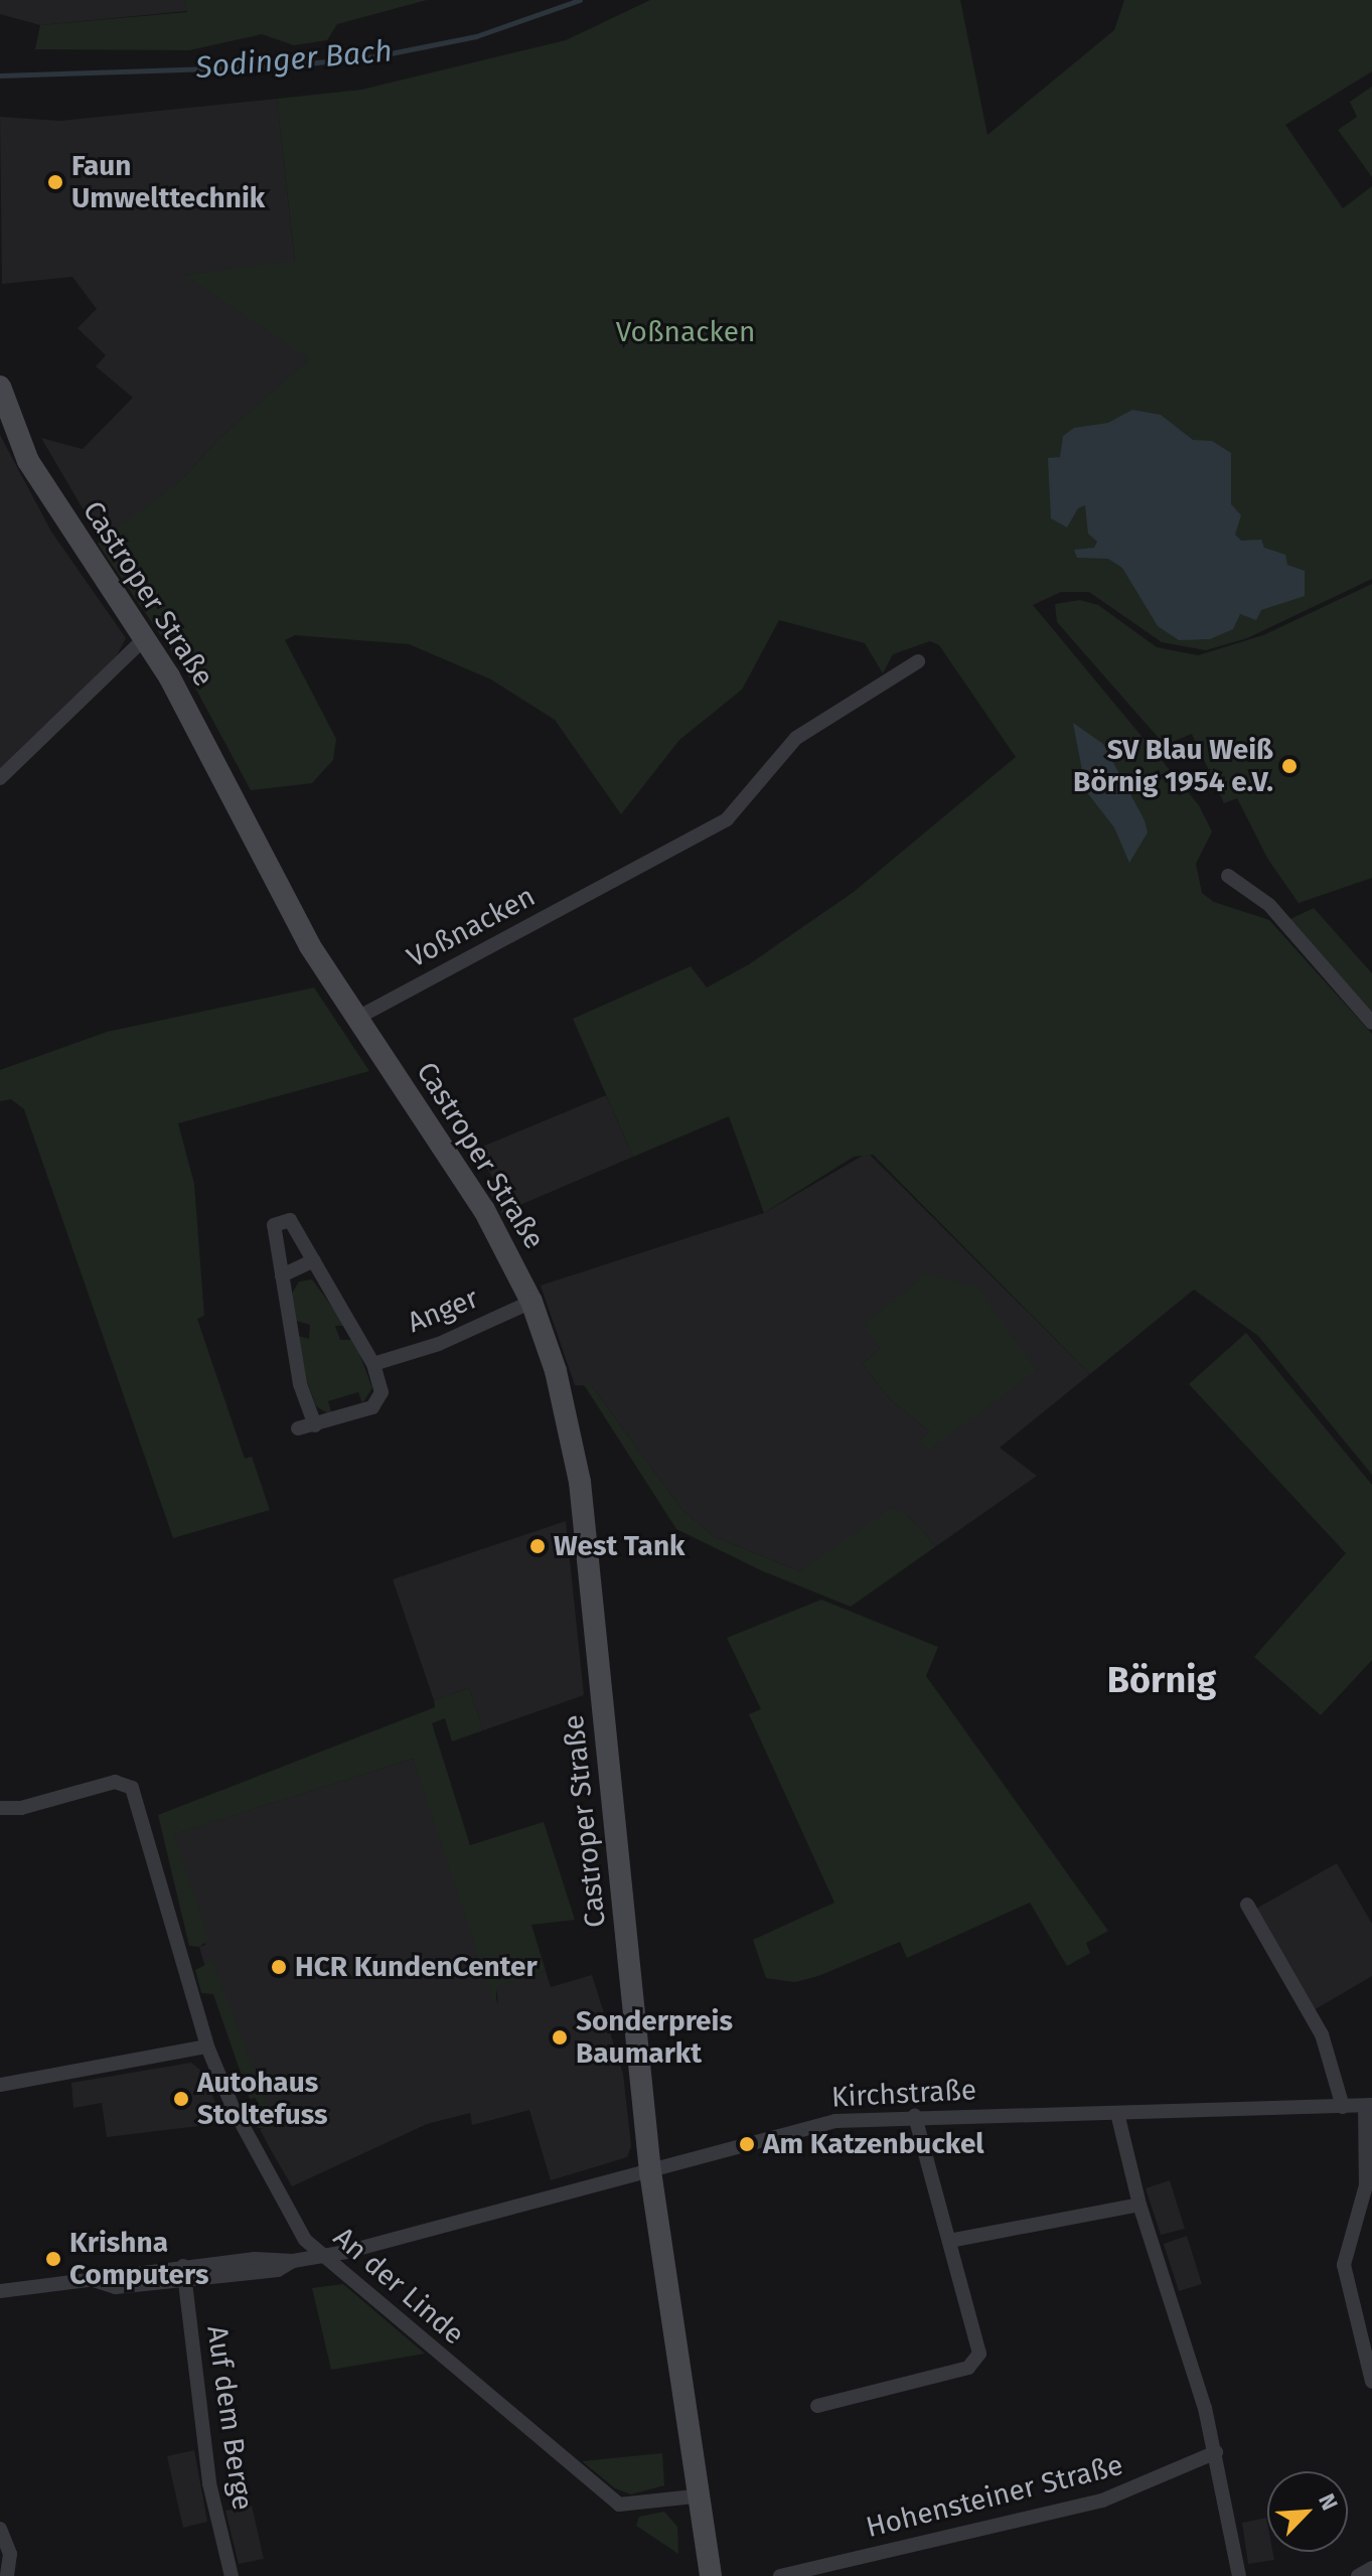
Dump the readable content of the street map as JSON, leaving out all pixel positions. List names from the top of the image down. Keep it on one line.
{"streets":{"main road":["Castroper Straße"],"street":["Voßnacken","Anger","Kirchstraße","An der Linde","Auf dem Berge","Hohensteiner Straße"]},"crossings":[["Castroper Straße","Voßnacken"],["Castroper Straße","Anger"],["Castroper Straße","Kirchstraße"],["Castroper Straße","An der Linde"],["Kirchstraße","An der Linde"],["Kirchstraße","Auf dem Berge"]],"districts":["Börnig"],"water":["Sodinger Bach"],"parks":["Voßnacken"],"places":["Faun Umwelttechnik","SV Blau Weiß Börnig 1954 e.V.","West Tank","HCR KundenCenter","Sonderpreis Baumarkt","Autohaus Stoltefuss","Am Katzenbuckel","Krishna Computers"],"north":"top right"}
